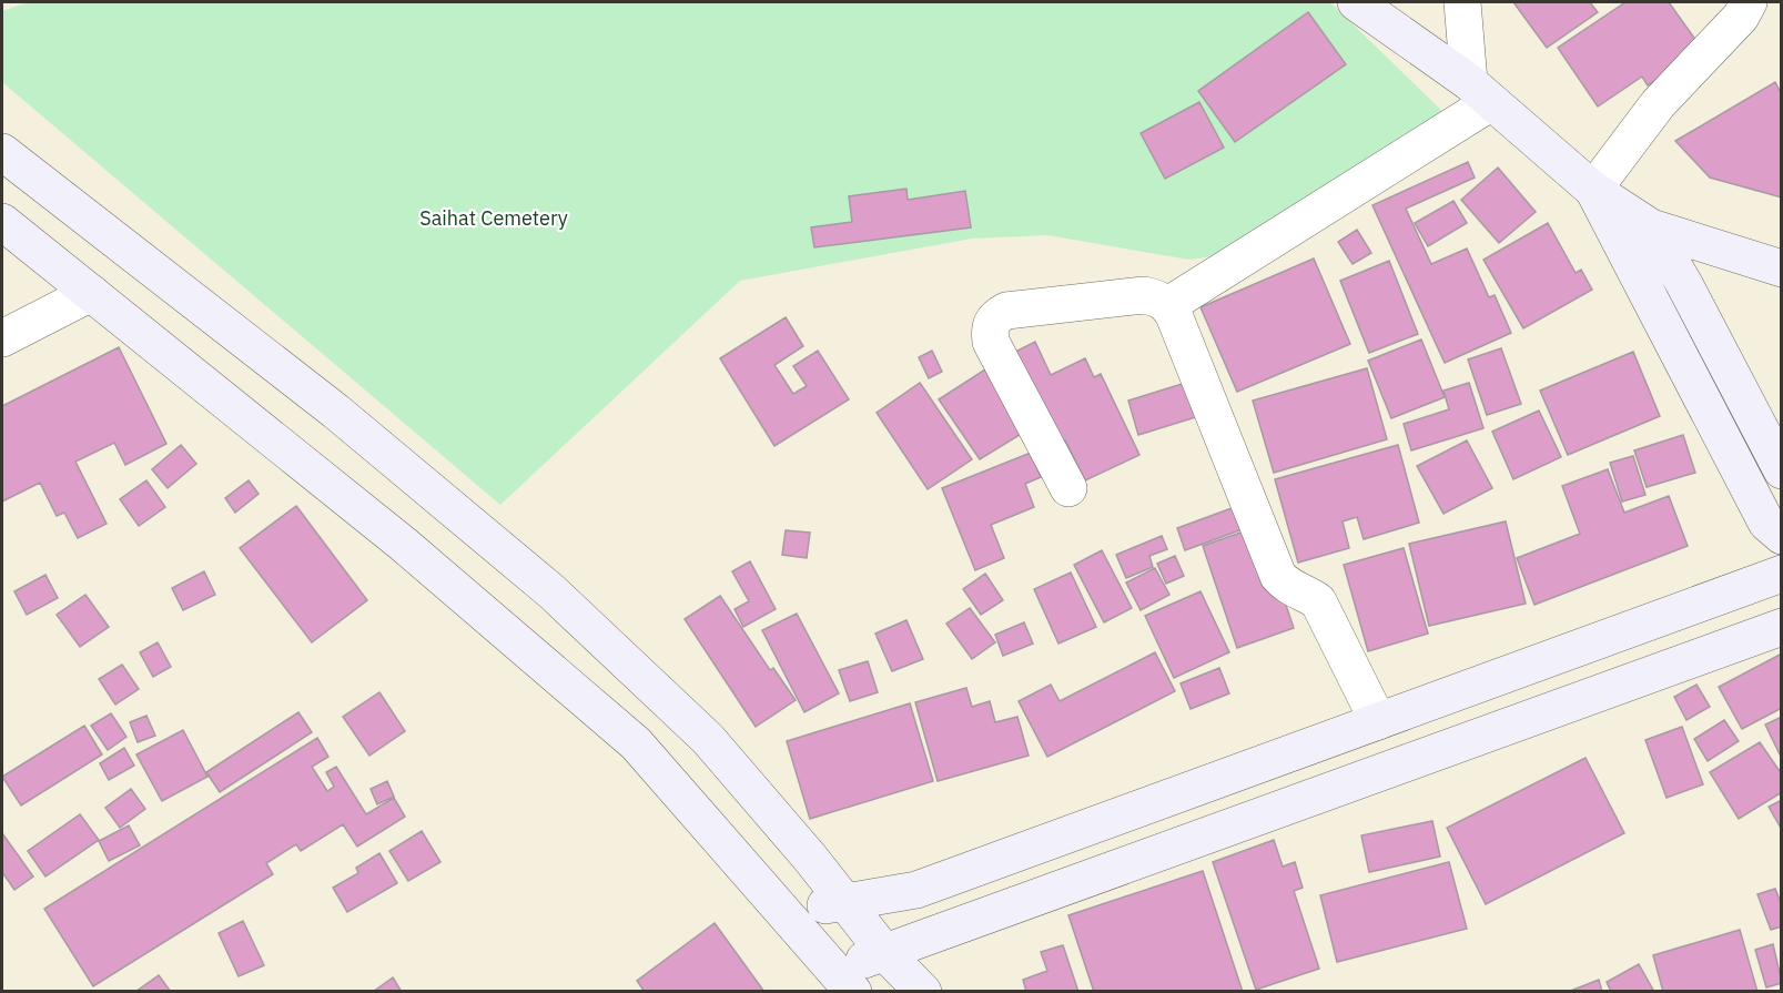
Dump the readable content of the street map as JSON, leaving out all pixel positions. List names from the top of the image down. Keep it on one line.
{"parks":["Saihat Cemetery"]}
